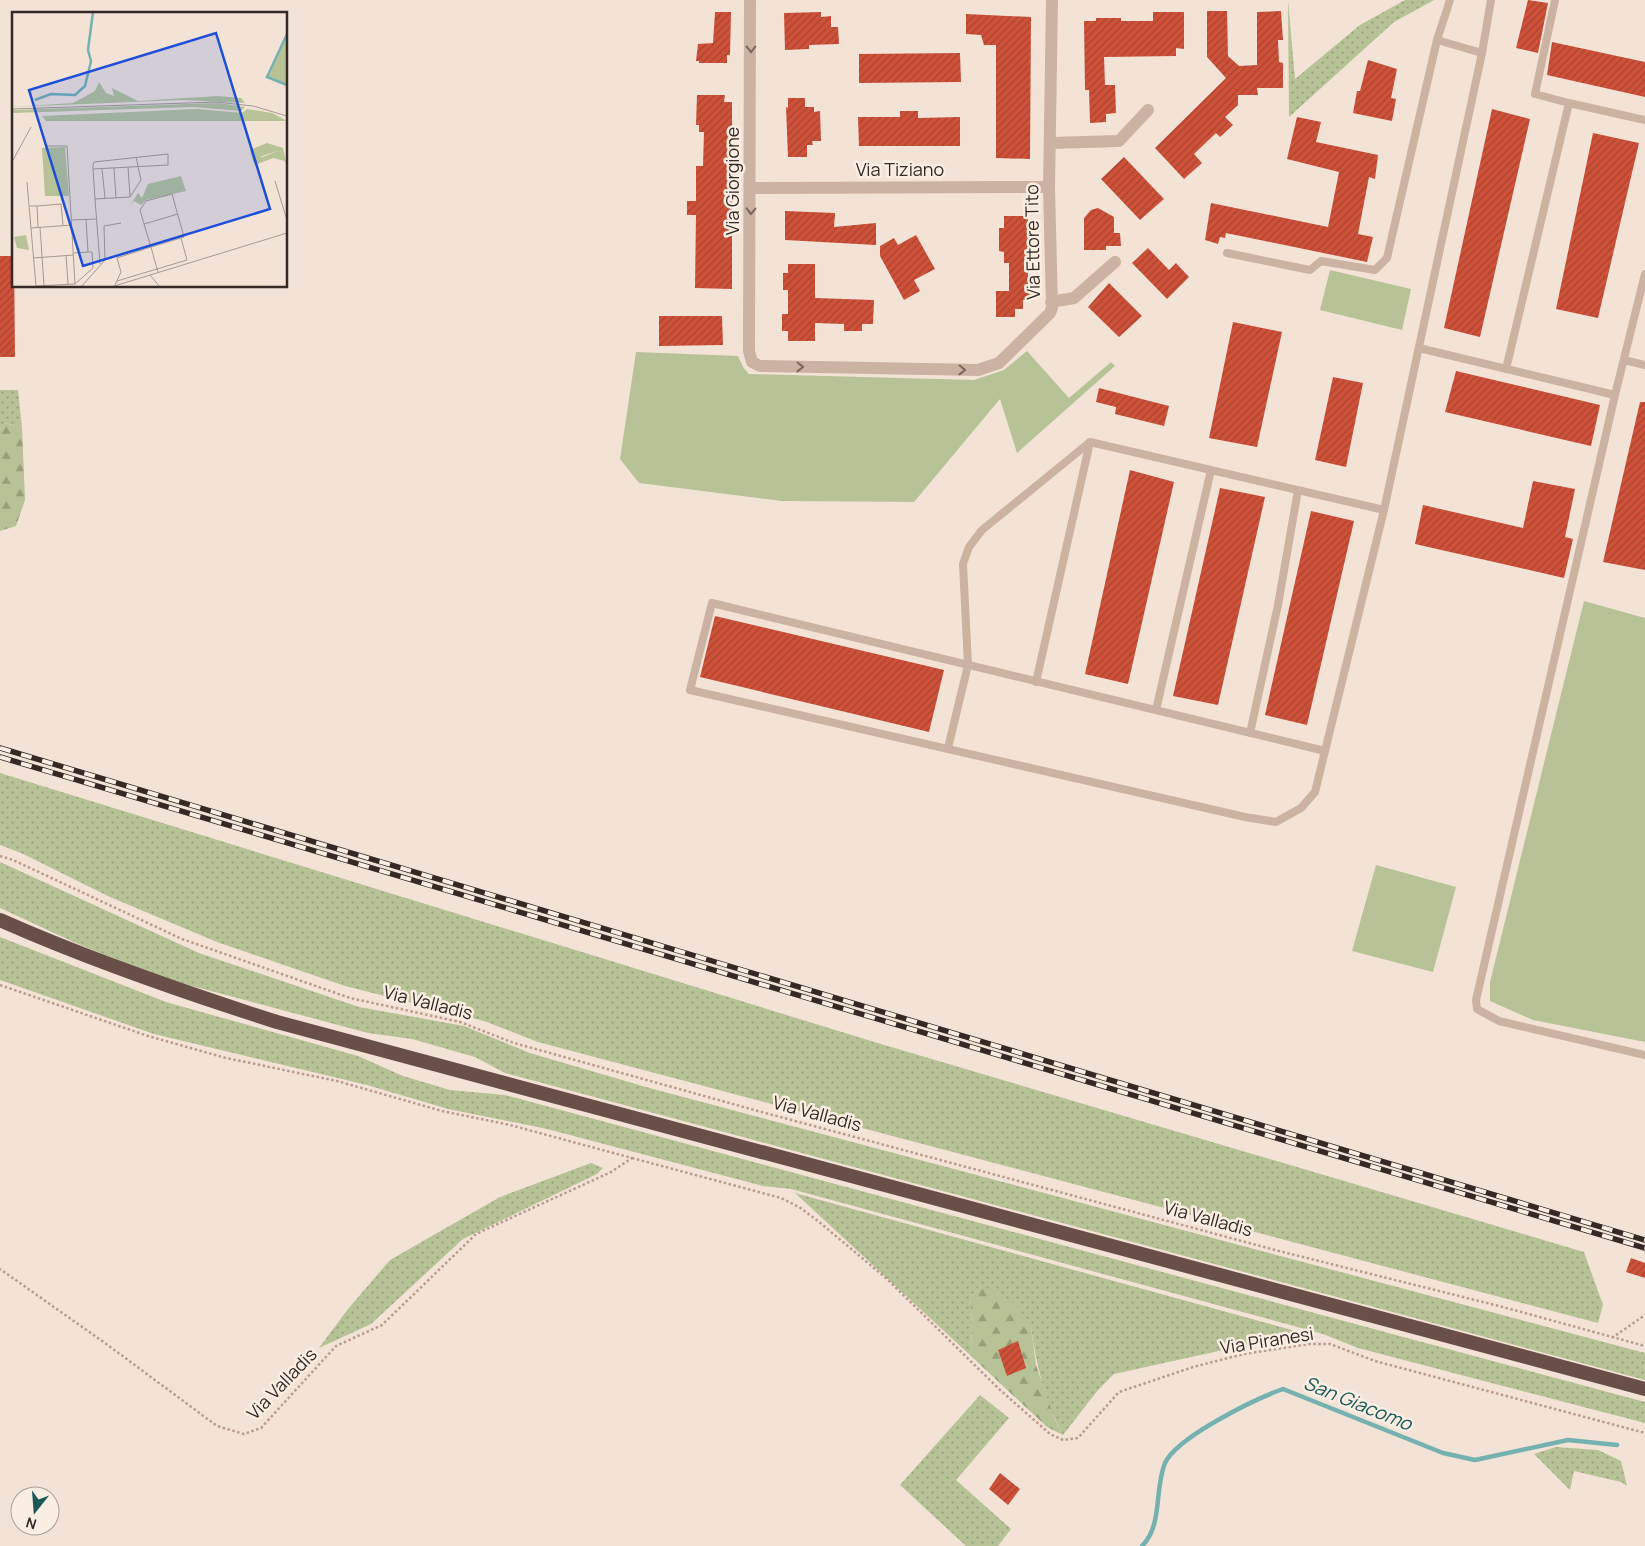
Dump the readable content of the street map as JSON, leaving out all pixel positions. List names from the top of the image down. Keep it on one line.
{"streets":{"street":["Via Tiziano","Via Giorgione","Via Ettore Tito"],"path":["Via Valladis","Via Piranesi"]},"crossings":[["Via Tiziano","Via Giorgione"],["Via Tiziano","Via Ettore Tito"],["Via Giorgione","Via Ettore Tito"],["Via Valladis","Via Piranesi"]],"one_way":["Via Giorgione","Via Ettore Tito"],"water":["San Giacomo"],"north":"bottom"}
